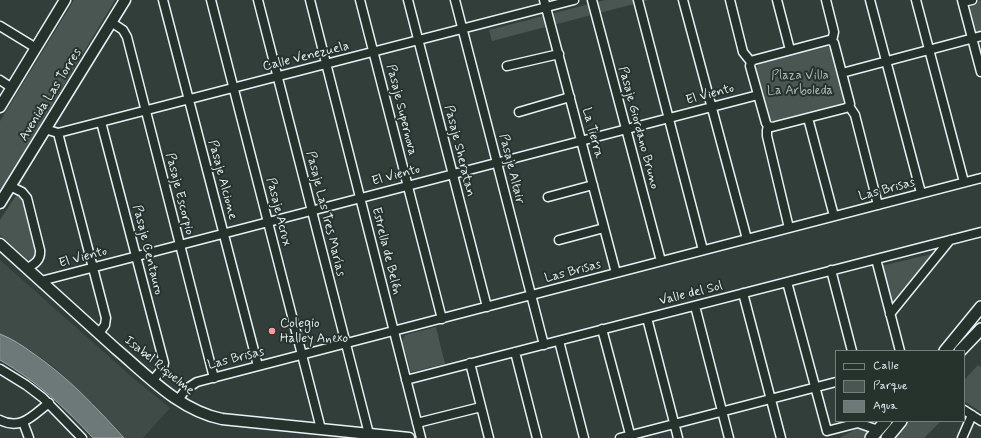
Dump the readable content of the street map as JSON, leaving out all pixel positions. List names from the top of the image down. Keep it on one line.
{"streets":{"street":["Calle Venezuela","Avenida Las Torres","El Viento","Pasaje Supernova","Pasaje Giordano Bruno","La Tierra","Pasaje Sheratan","Pasaje Altair","Pasaje Alcione","Las Brisas","Pasaje Escorpio","Pasaje Acrux","Pasaje Las Tres Marías","Pasaje Centauro","Estrella de Belén","Valle del Sol","Isabel Riquelme"]},"crossings":[["Calle Venezuela","Pasaje Supernova"],["Calle Venezuela","La Tierra"],["Calle Venezuela","Pasaje Sheratan"],["Calle Venezuela","Pasaje Altair"],["Calle Venezuela","Pasaje Alcione"],["Calle Venezuela","Pasaje Escorpio"],["Calle Venezuela","Pasaje Acrux"],["Calle Venezuela","Pasaje Las Tres Marías"],["Calle Venezuela","Pasaje Centauro"],["Calle Venezuela","Estrella de Belén"],["Avenida Las Torres","Pasaje Escorpio"],["El Viento","Pasaje Supernova"],["El Viento","Pasaje Giordano Bruno"],["El Viento","La Tierra"],["El Viento","Pasaje Sheratan"],["El Viento","Pasaje Altair"],["El Viento","Pasaje Alcione"],["El Viento","Pasaje Escorpio"],["El Viento","Pasaje Acrux"],["El Viento","Pasaje Las Tres Marías"],["El Viento","Pasaje Centauro"],["El Viento","Estrella de Belén"],["El Viento","Isabel Riquelme"],["Pasaje Supernova","Las Brisas"],["Pasaje Giordano Bruno","Las Brisas"],["La Tierra","Las Brisas"],["Pasaje Sheratan","Las Brisas"],["Pasaje Altair","Las Brisas"],["Pasaje Altair","Valle del Sol"],["Pasaje Alcione","Las Brisas"],["Las Brisas","Pasaje Escorpio"],["Las Brisas","Pasaje Acrux"],["Las Brisas","Pasaje Las Tres Marías"],["Las Brisas","Estrella de Belén"],["Las Brisas","Isabel Riquelme"],["Pasaje Acrux","Isabel Riquelme"],["Pasaje Las Tres Marías","Isabel Riquelme"],["Pasaje Centauro","Isabel Riquelme"],["Estrella de Belén","Valle del Sol"]],"parks":["Plaza Villa La Arboleda"],"places":["Colegio Halley Anexo"],"legend":["Calle","Parque","Agua"]}
